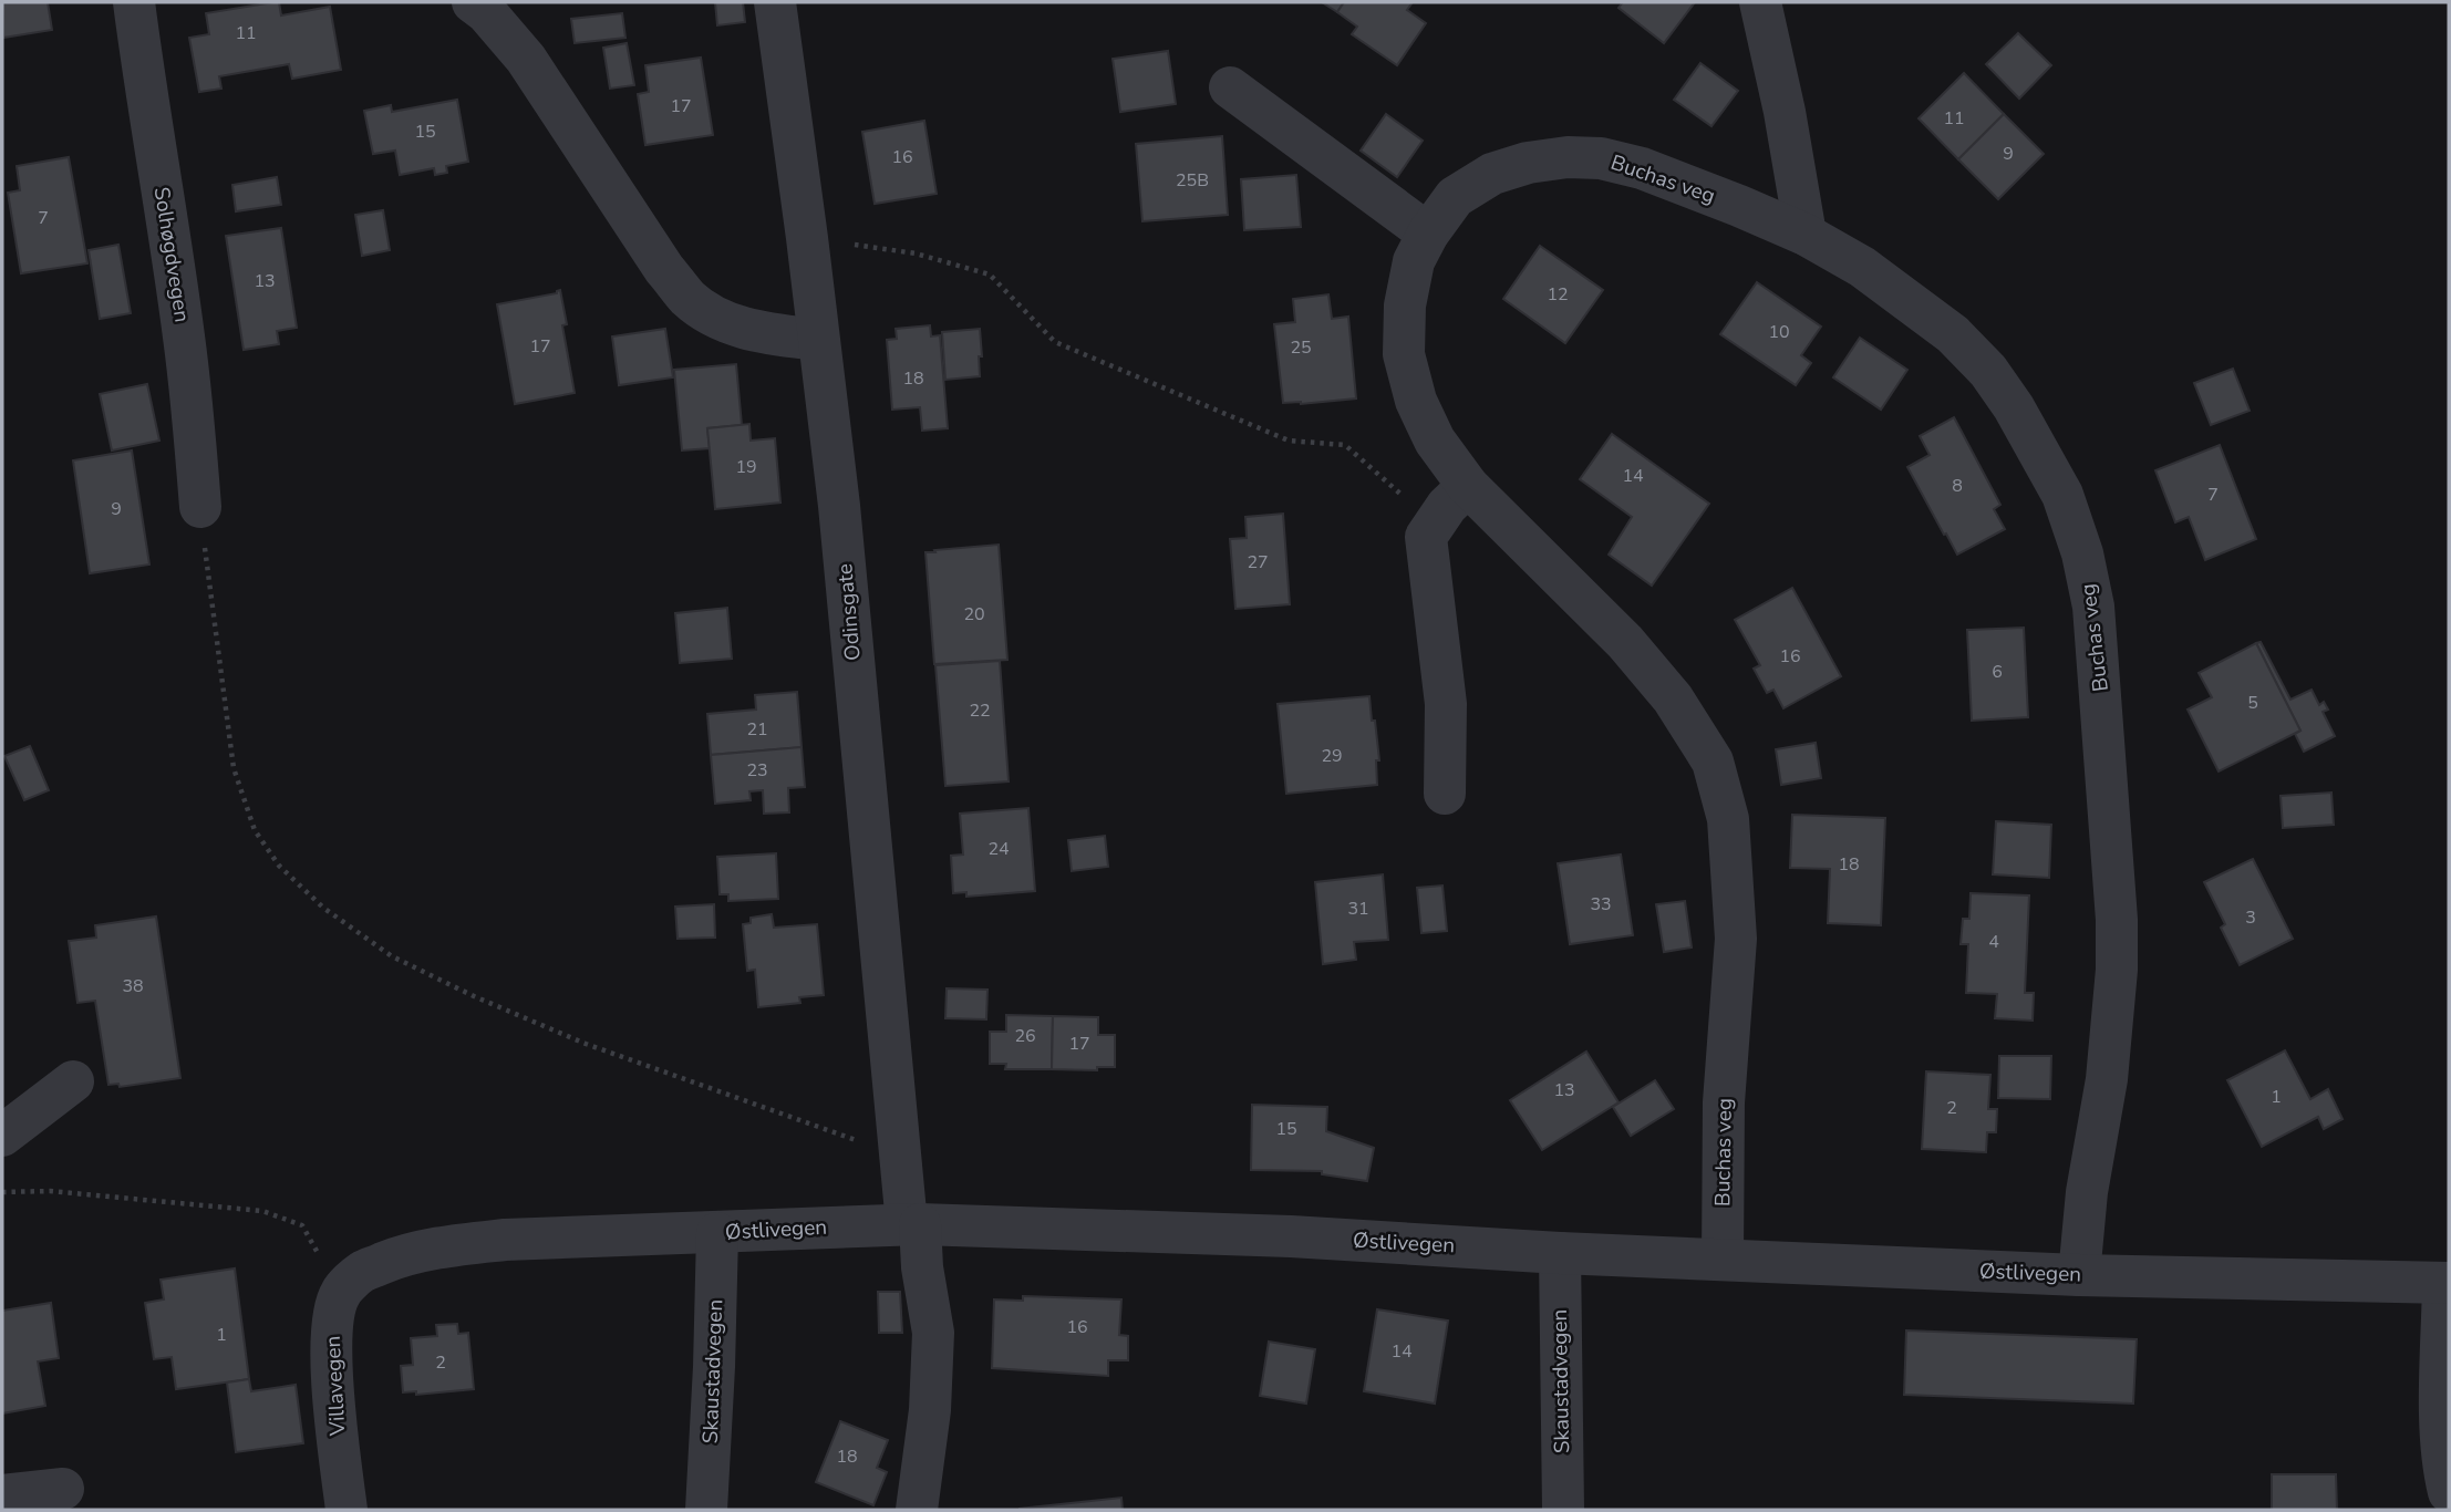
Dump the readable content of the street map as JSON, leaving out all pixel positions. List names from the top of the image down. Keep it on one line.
{"streets":{"street":["Buchas veg","Solhøgdvegen","Odinsgate","Østlivegen","Skaustadvegen","Villavegen"]},"crossings":[["Buchas veg","Østlivegen"],["Odinsgate","Østlivegen"],["Østlivegen","Skaustadvegen"],["Østlivegen","Villavegen"]],"house_numbers":["11","17","11","15","9","16","25B","7","13","12","10","17","25","18","19","14","8","7","9","27","20","16","6","5","22","21","29","23","24","18","33","31","3","4","38","26","17","13","1","2","15","16","1","14","2","18"]}
